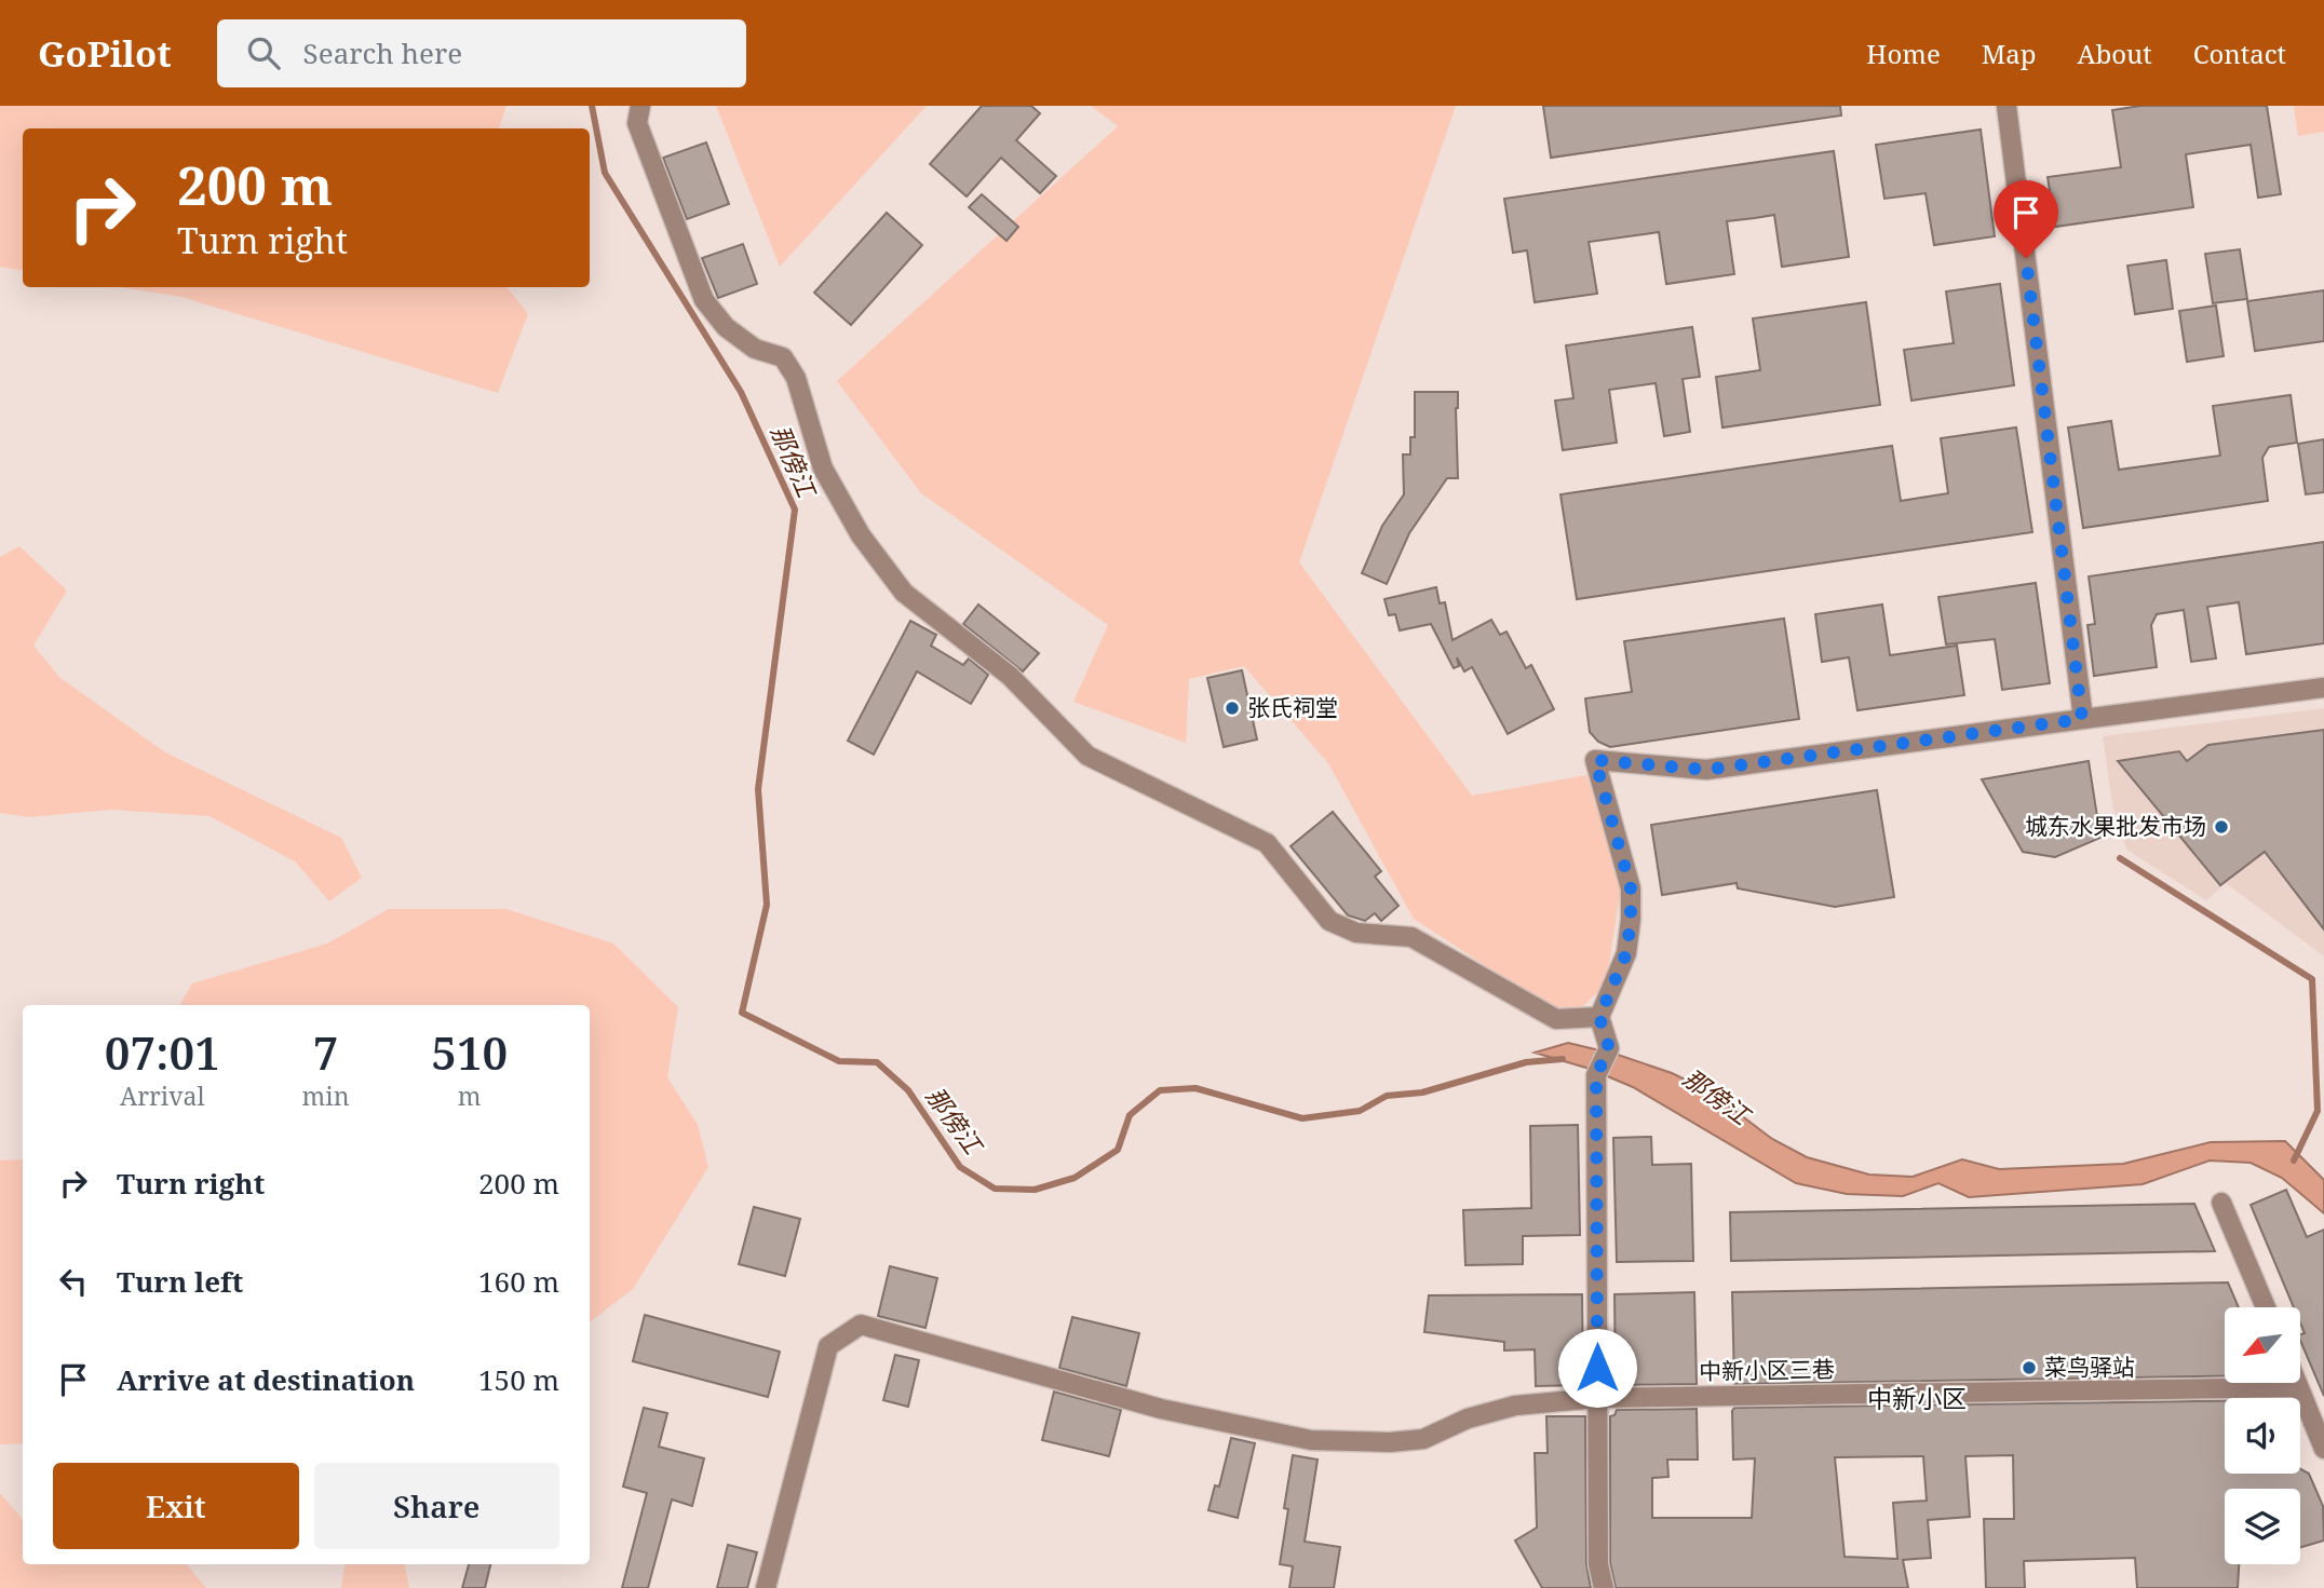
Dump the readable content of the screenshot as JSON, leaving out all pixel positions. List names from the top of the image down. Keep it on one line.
{"streets":{"street":["中新小区三巷"]},"districts":["中新小区"],"water":["那傍江"],"places":["张氏祠堂","城东水果批发市场","菜鸟驿站"],"north":"bottom left","page":{"header":"GoPilot","search":"Search here","nav":["Home","Map","About","Contact"],"turn":["200 m","Turn right"],"eta":["07:01","Arrival","7","min","510","m"],"list":[{"name":"Turn right","value":"200 m"},{"name":"Turn left","value":"160 m"},{"name":"Arrive at destination","value":"150 m"}],"buttons":["Exit","Share"]}}
